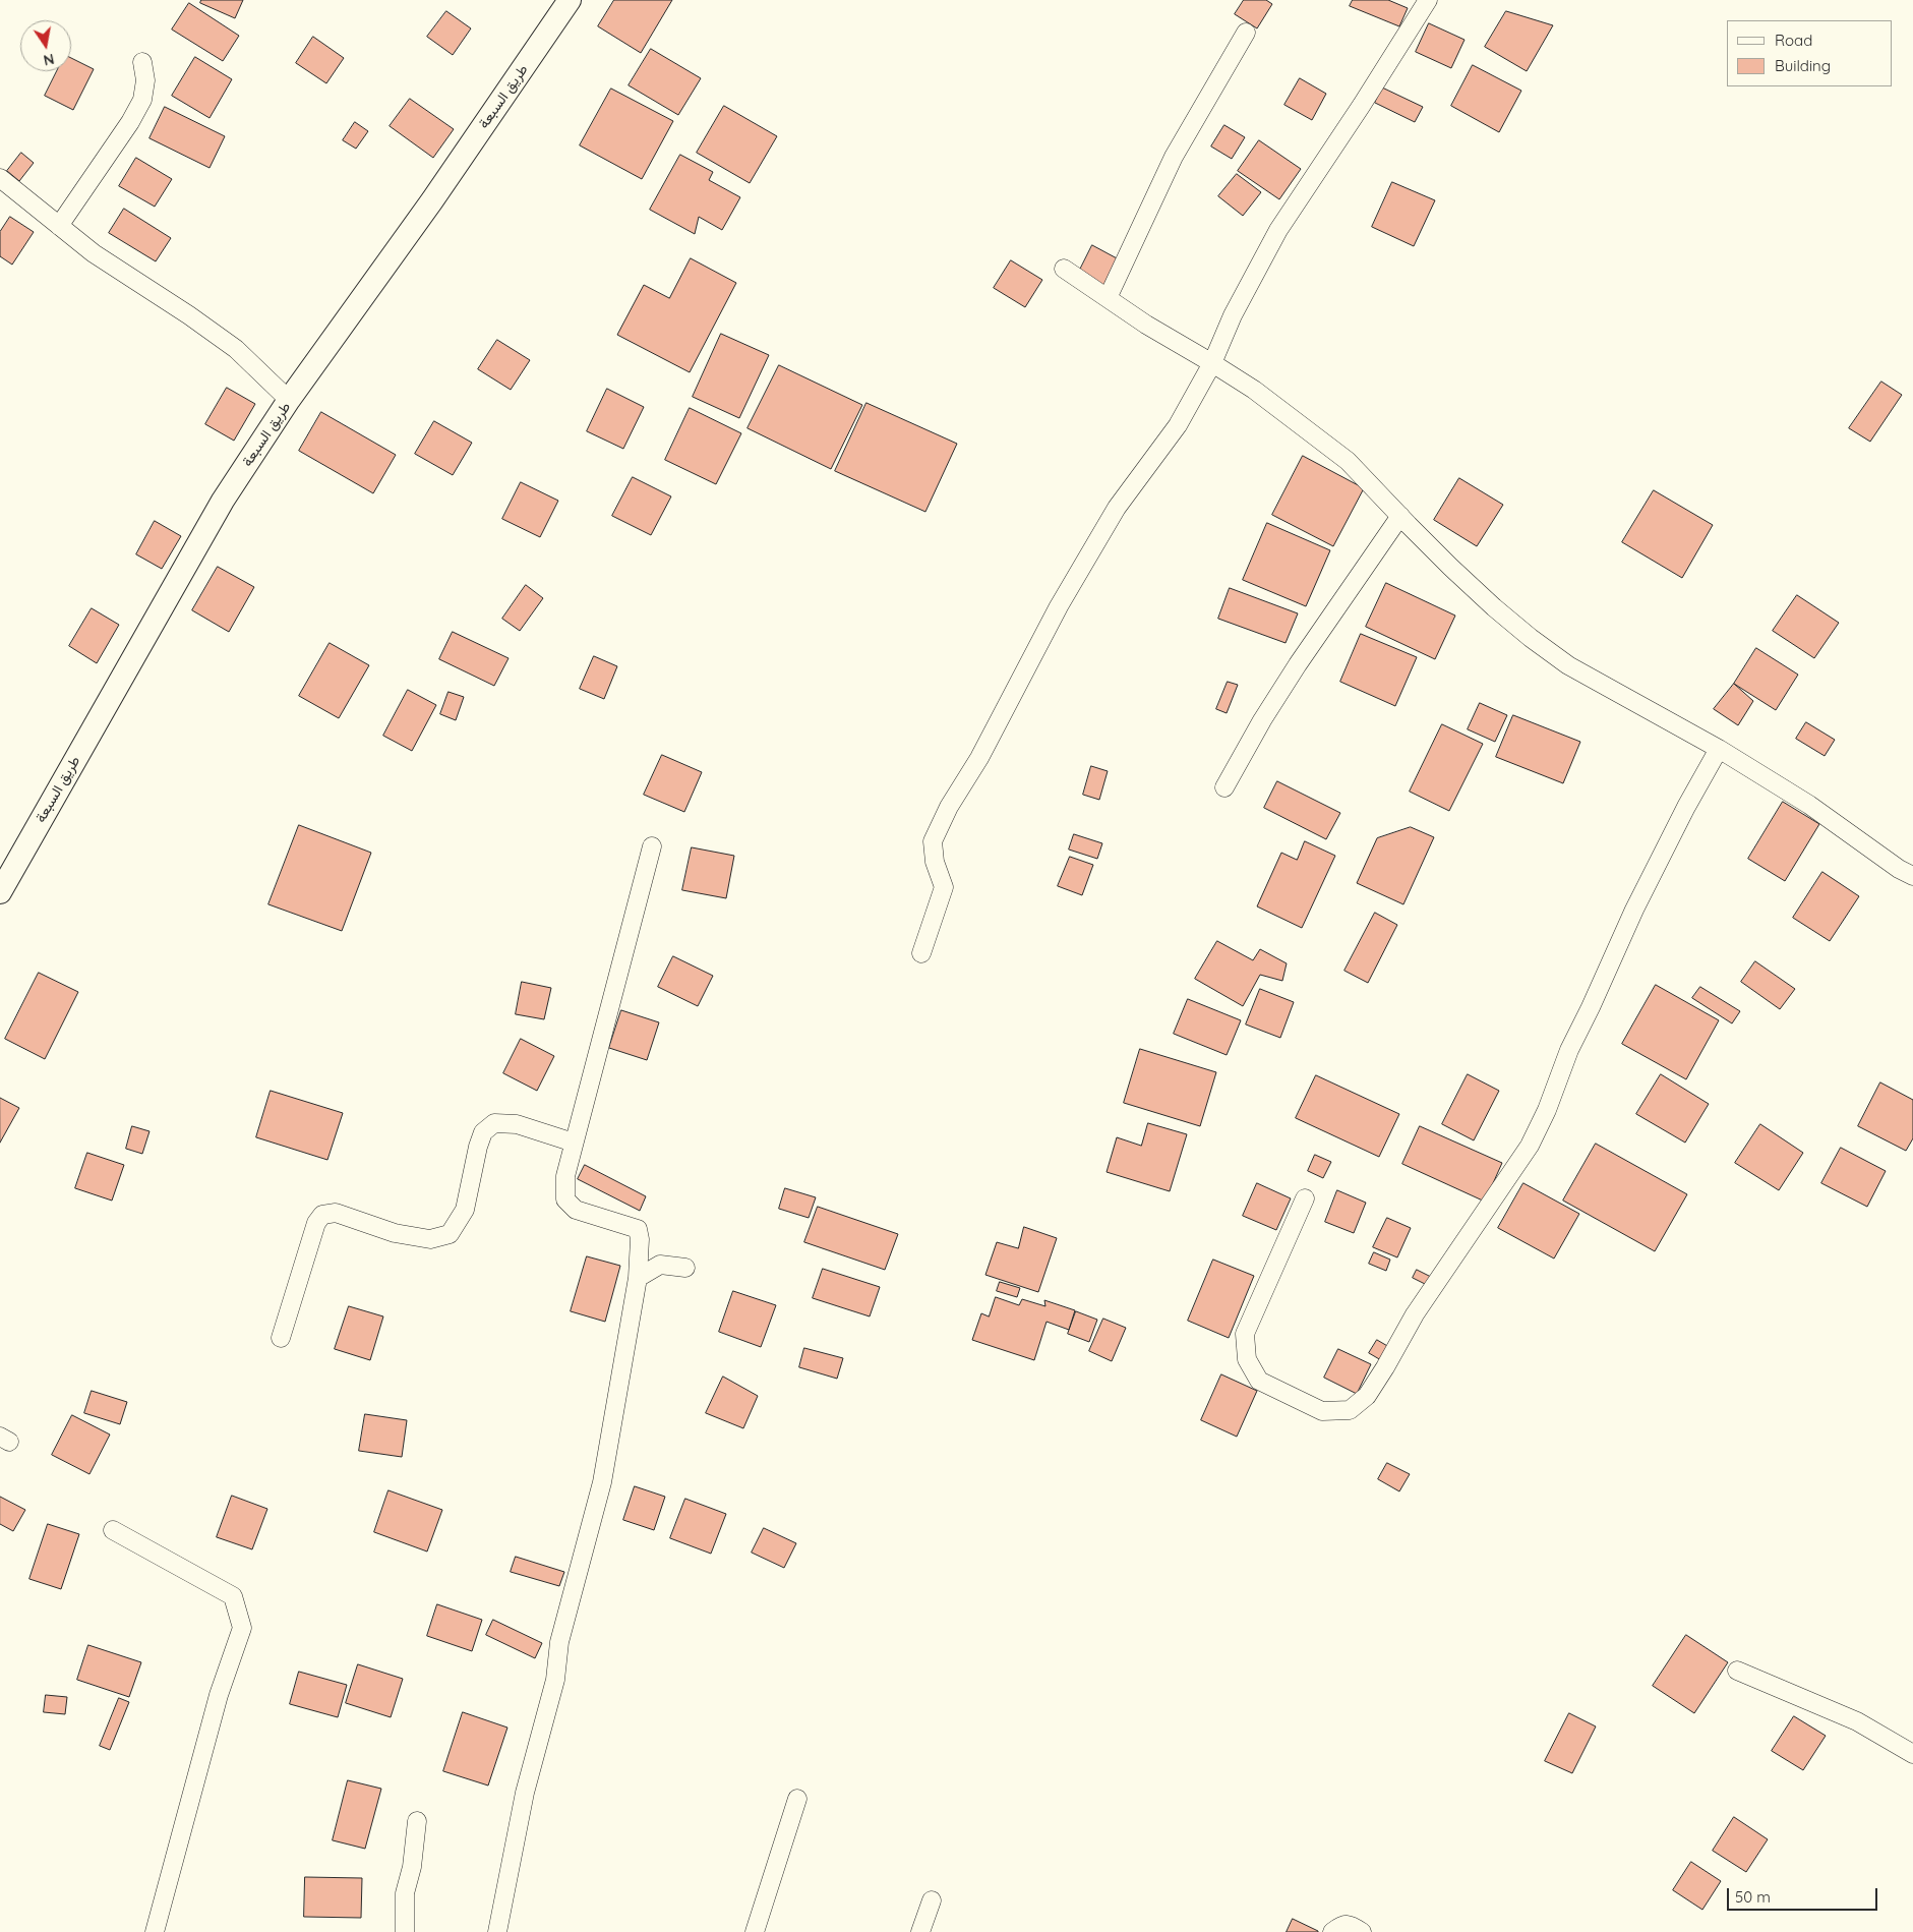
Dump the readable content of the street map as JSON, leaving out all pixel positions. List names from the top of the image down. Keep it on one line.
{"streets":{"street":["طريق السبعة"]},"legend":["Road","Building"],"scale_bar":"50 m","north":"bottom"}
